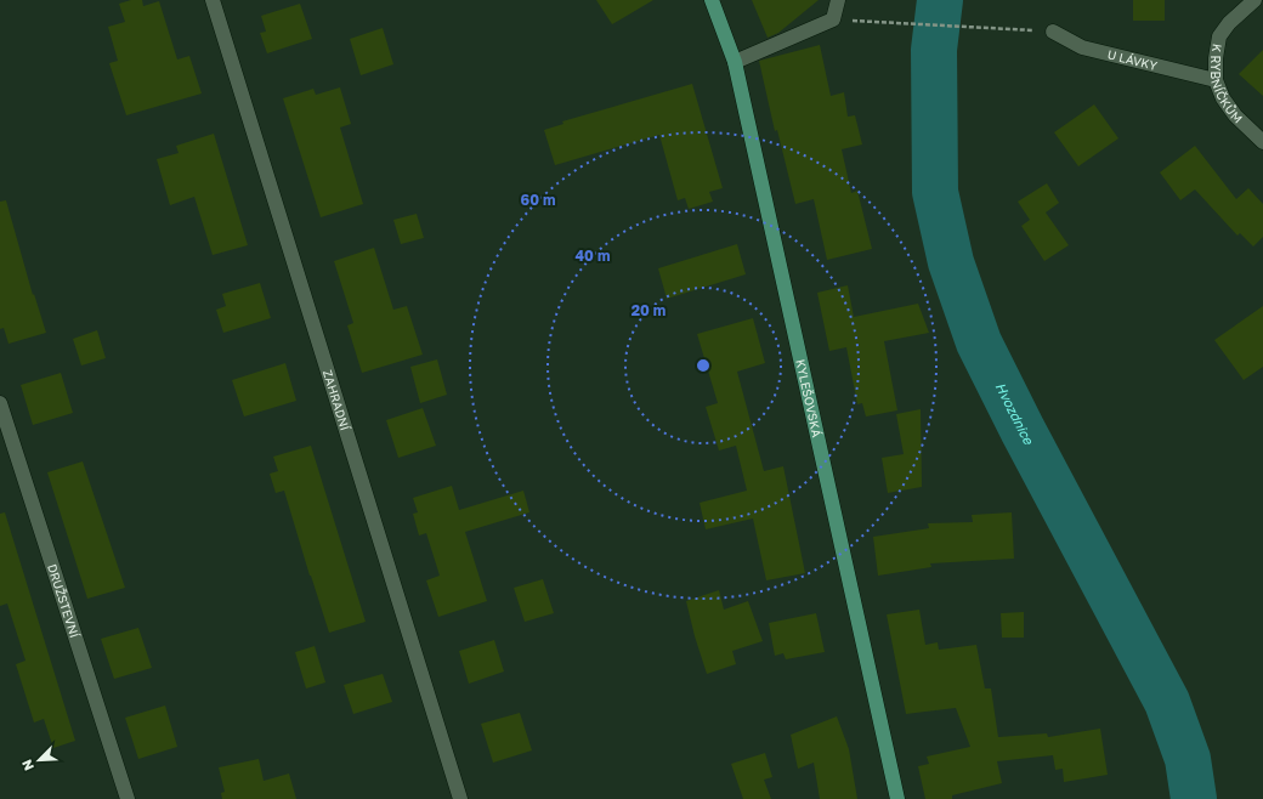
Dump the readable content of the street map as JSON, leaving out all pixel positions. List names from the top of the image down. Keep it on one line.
{"streets":{"main road":["KYLEŠOVSKÁ"],"street":["U LÁVKY","K RYBNÍČKŮM","ZAHRADNÍ","DRUŽSTEVNÍ"]},"crossings":[["U LÁVKY","K RYBNÍČKŮM"]],"water":["Hvozdnice"],"north":"bottom left","rings":["60 m","40 m","20 m"]}
